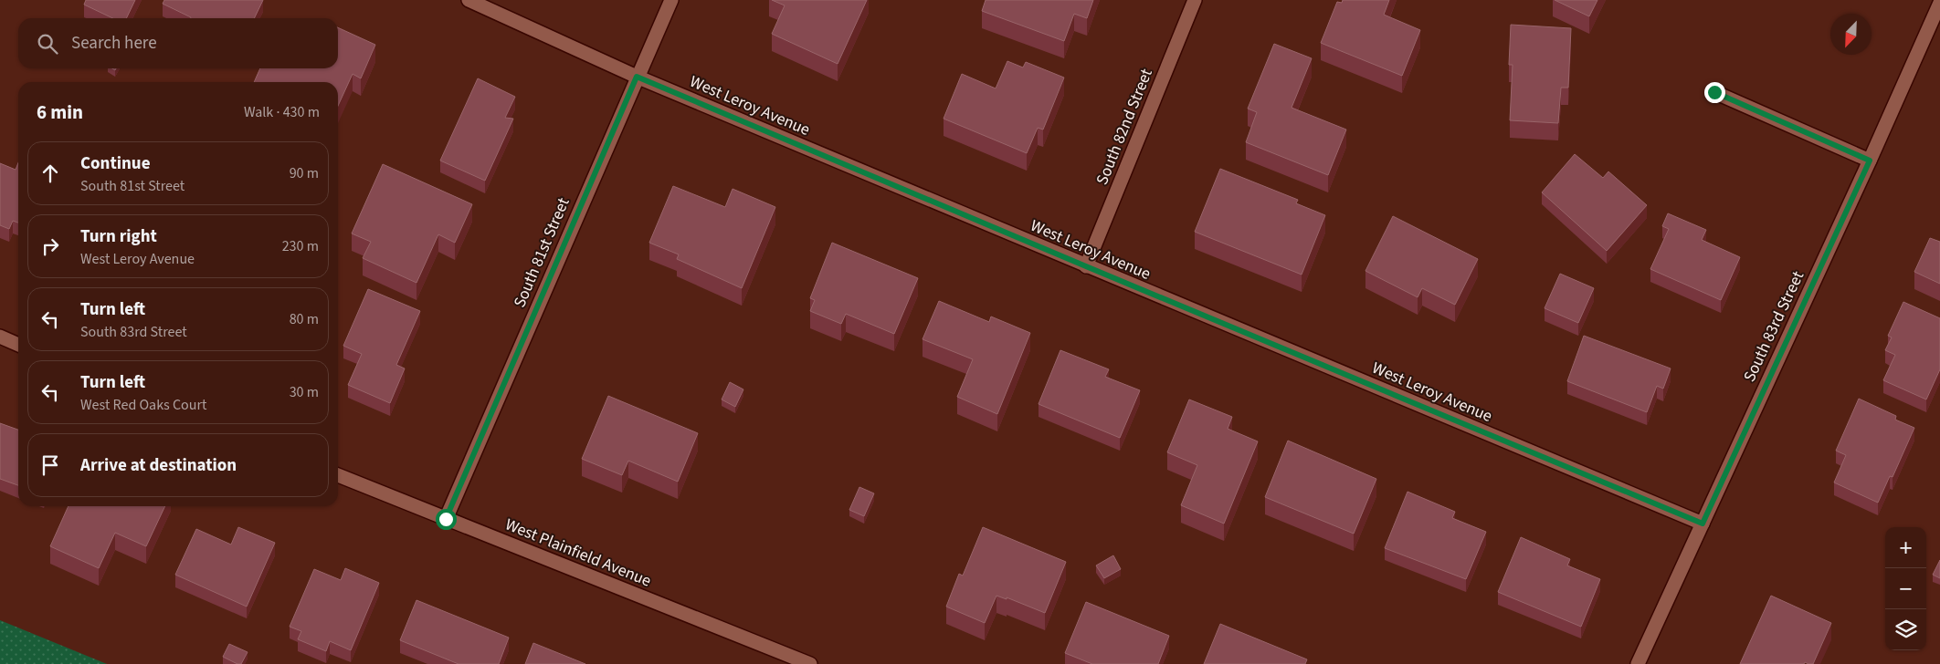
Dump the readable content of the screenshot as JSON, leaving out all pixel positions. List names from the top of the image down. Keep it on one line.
{"streets":{"street":["West Leroy Avenue","South 82nd Street","South 81st Street","South 83rd Street","West Plainfield Avenue"]},"crossings":[["West Leroy Avenue","South 82nd Street"],["West Leroy Avenue","South 81st Street"],["West Leroy Avenue","South 83rd Street"],["South 81st Street","West Plainfield Avenue"]],"north":"bottom left","page":{"search":"Search here","heading":["6 min","Walk · 430 m"],"list":[["Continue","South 81st Street","90 m"],["Turn right","West Leroy Avenue","230 m"],["Turn left","South 83rd Street","80 m"],["Turn left","West Red Oaks Court","30 m"],"Arrive at destination"],"map_buttons":["+","−"]}}
